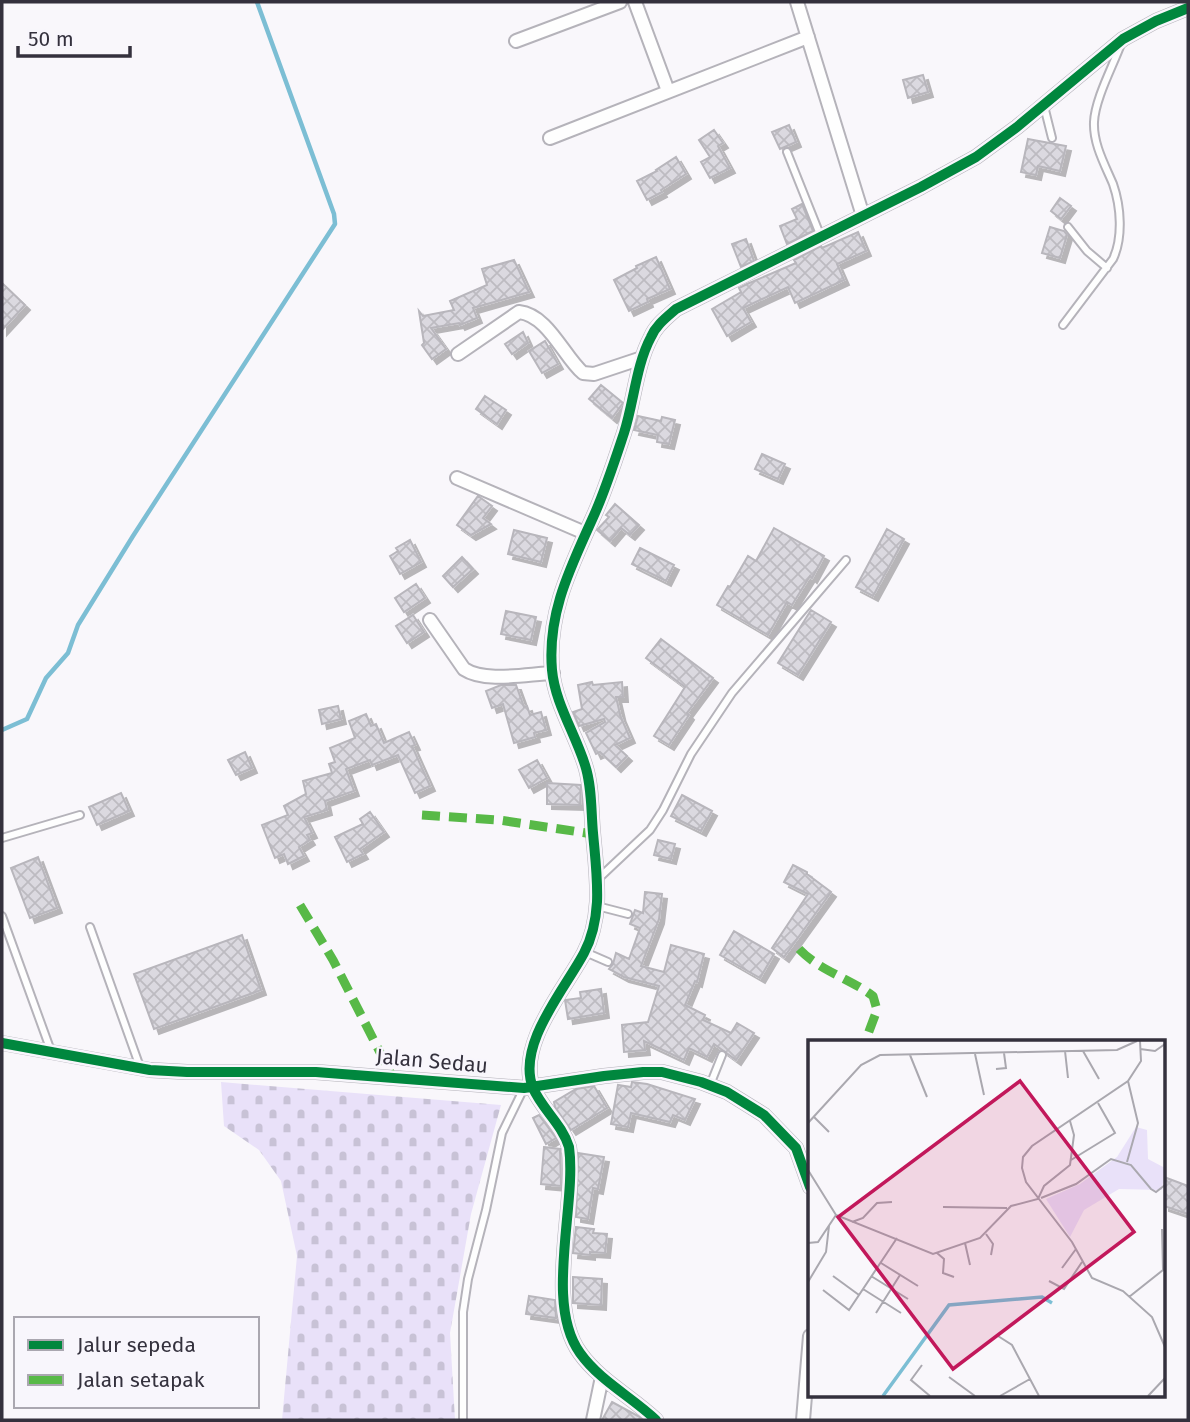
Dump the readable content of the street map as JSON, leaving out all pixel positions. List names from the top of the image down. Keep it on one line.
{"streets":{"street":["Jalan Sedau"]},"legend":["Jalur sepeda","Jalan setapak"],"scale_bar":"50 m"}
